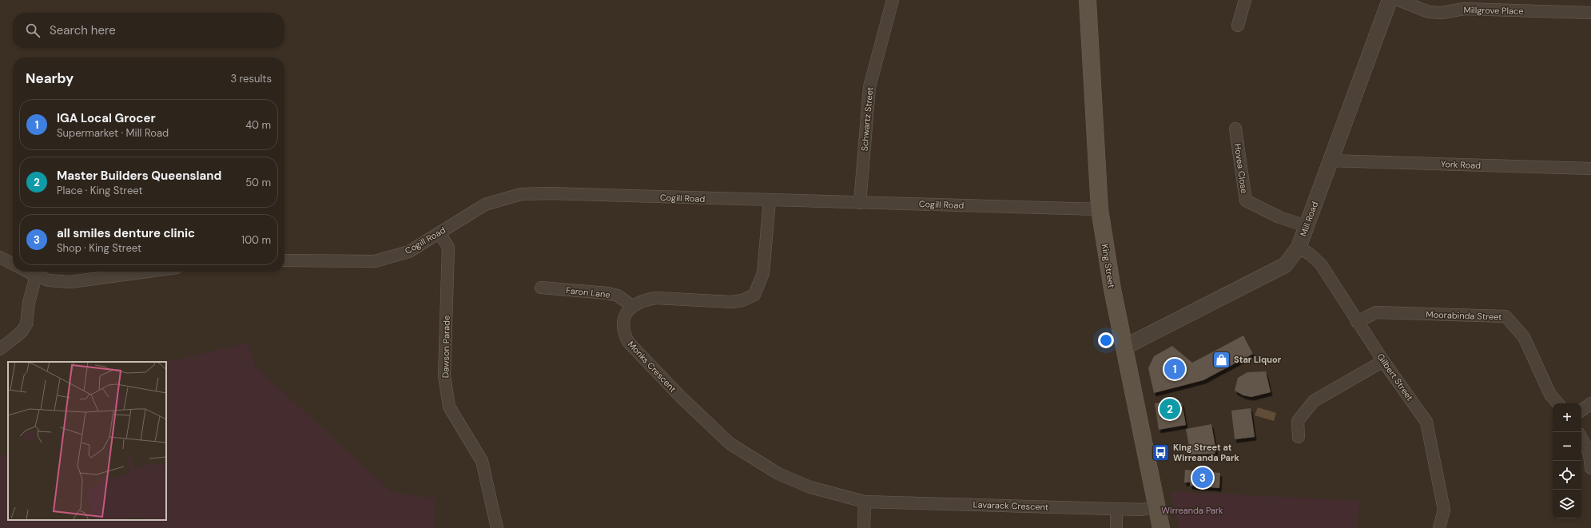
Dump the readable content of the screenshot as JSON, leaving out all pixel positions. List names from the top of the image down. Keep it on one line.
{"streets":{"main road":["King Street"],"street":["Millgrove Place","Schwartz Street","York Road","Hovea Close","Cogill Road","Mill Road","Faron Lane","Moorabinda Street","Dawson Parade","Monks Crescent","Gilbert Street","Lavarack Crescent"]},"crossings":[["Schwartz Street","Cogill Road"],["York Road","Mill Road"],["Hovea Close","Mill Road"],["Cogill Road","King Street"],["Cogill Road","Dawson Parade"],["Mill Road","King Street"],["Mill Road","Gilbert Street"],["King Street","Lavarack Crescent"],["Faron Lane","Monks Crescent"],["Moorabinda Street","Gilbert Street"],["Monks Crescent","Lavarack Crescent"]],"parks":["Wirreanda Park"],"places":{"shop":["Star Liquor"],"bus stop":["King Street at Wirreanda Park"]},"page":{"search":"Search here","heading":["Nearby","3 results"],"list":[{"mark":"1","name":"IGA Local Grocer","note":"Supermarket · Mill Road","value":"40 m"},{"mark":"2","name":"Master Builders Queensland","note":"Place · King Street","value":"50 m"},{"mark":"3","name":"all smiles denture clinic","note":"Shop · King Street","value":"100 m"}],"pins":["1","2","3"],"map_buttons":["+","−"]}}
